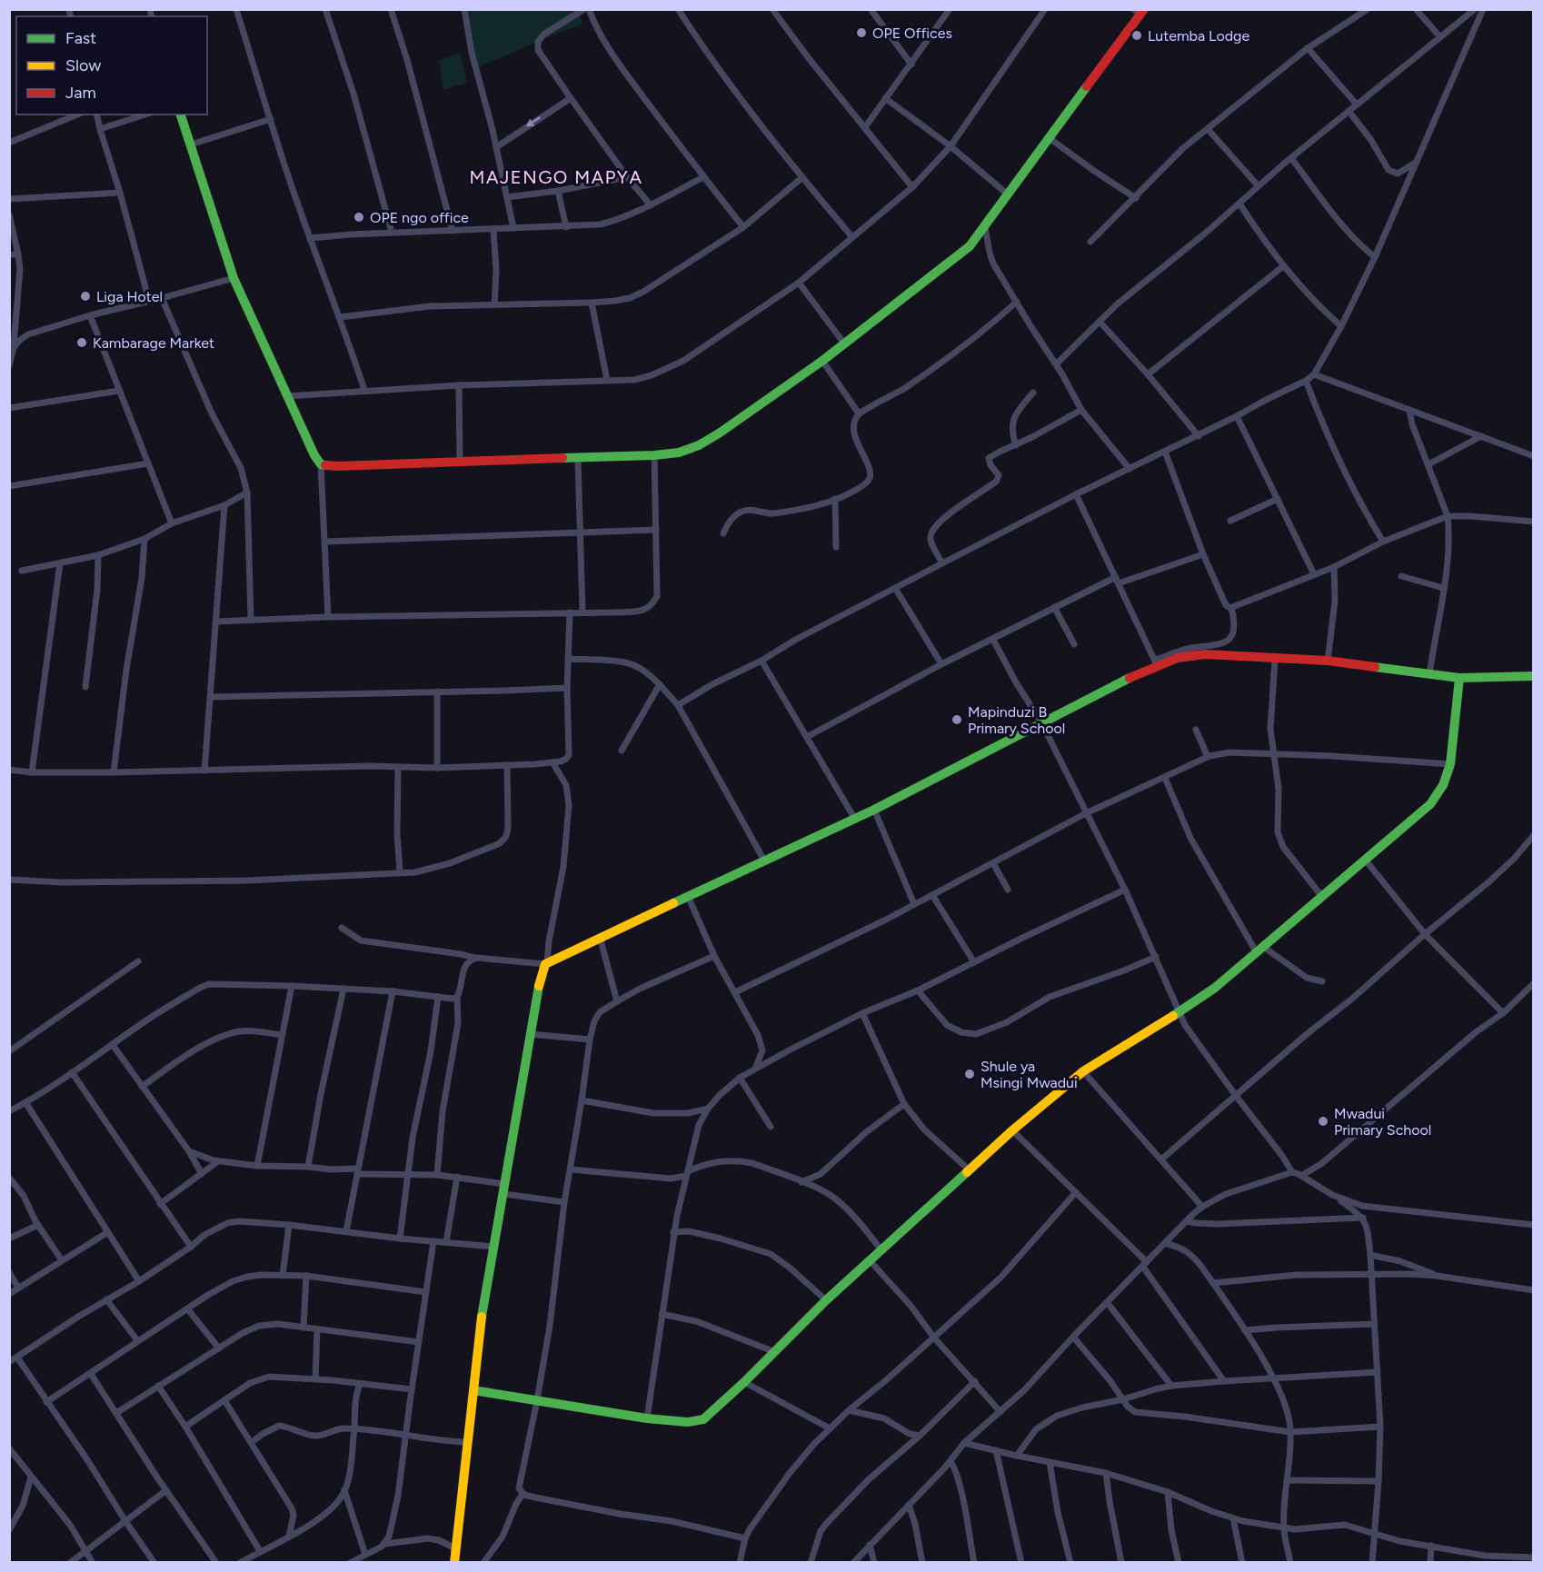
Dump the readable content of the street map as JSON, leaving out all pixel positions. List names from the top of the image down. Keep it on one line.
{"districts":["MAJENGO MAPYA"],"places":["OPE Offices","Lutemba Lodge","OPE ngo office","Liga Hotel","Kambarage Market","Mapinduzi B Primary School","Shule ya Msingi Mwadui","Mwadui Primary School"],"legend":["Fast","Slow","Jam"]}
